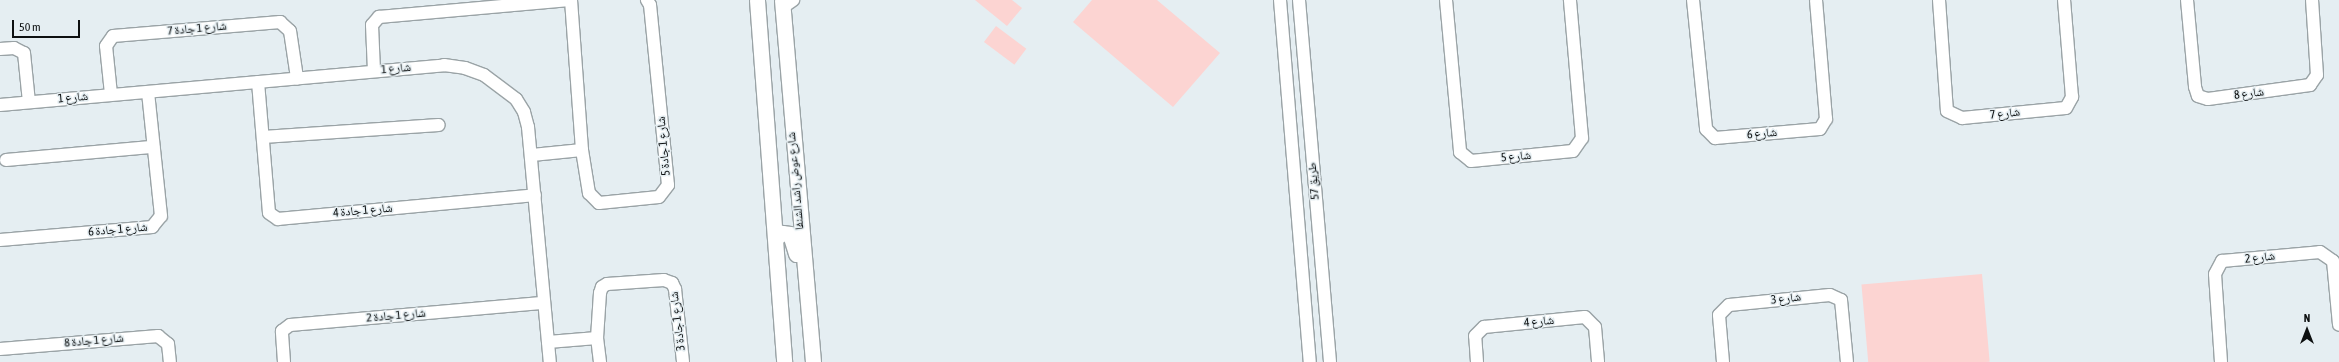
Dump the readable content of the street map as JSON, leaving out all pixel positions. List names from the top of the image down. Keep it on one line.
{"streets":{"main road":["شارع عوض راشد الشنفا"],"street":["شارع 1 جادة 7","شارع 1","شارع 8","شارع 7","شارع 6","شارع 1 جادة 5","شارع 5","طريق 57","شارع 1 جادة 4","شارع 1 جادة 6","شارع 2","شارع 3","شارع 1 جادة 2","شارع 1 جادة 3","شارع 4","شارع 1 جادة 8"]},"crossings":[["شارع 1 جادة 7","شارع 1"],["شارع 1","شارع 1 جادة 5"],["شارع 1","شارع 1 جادة 4"],["شارع 1","شارع 1 جادة 6"],["شارع 1","شارع 1 جادة 2"]],"scale_bar":"50 m","north":"top"}
